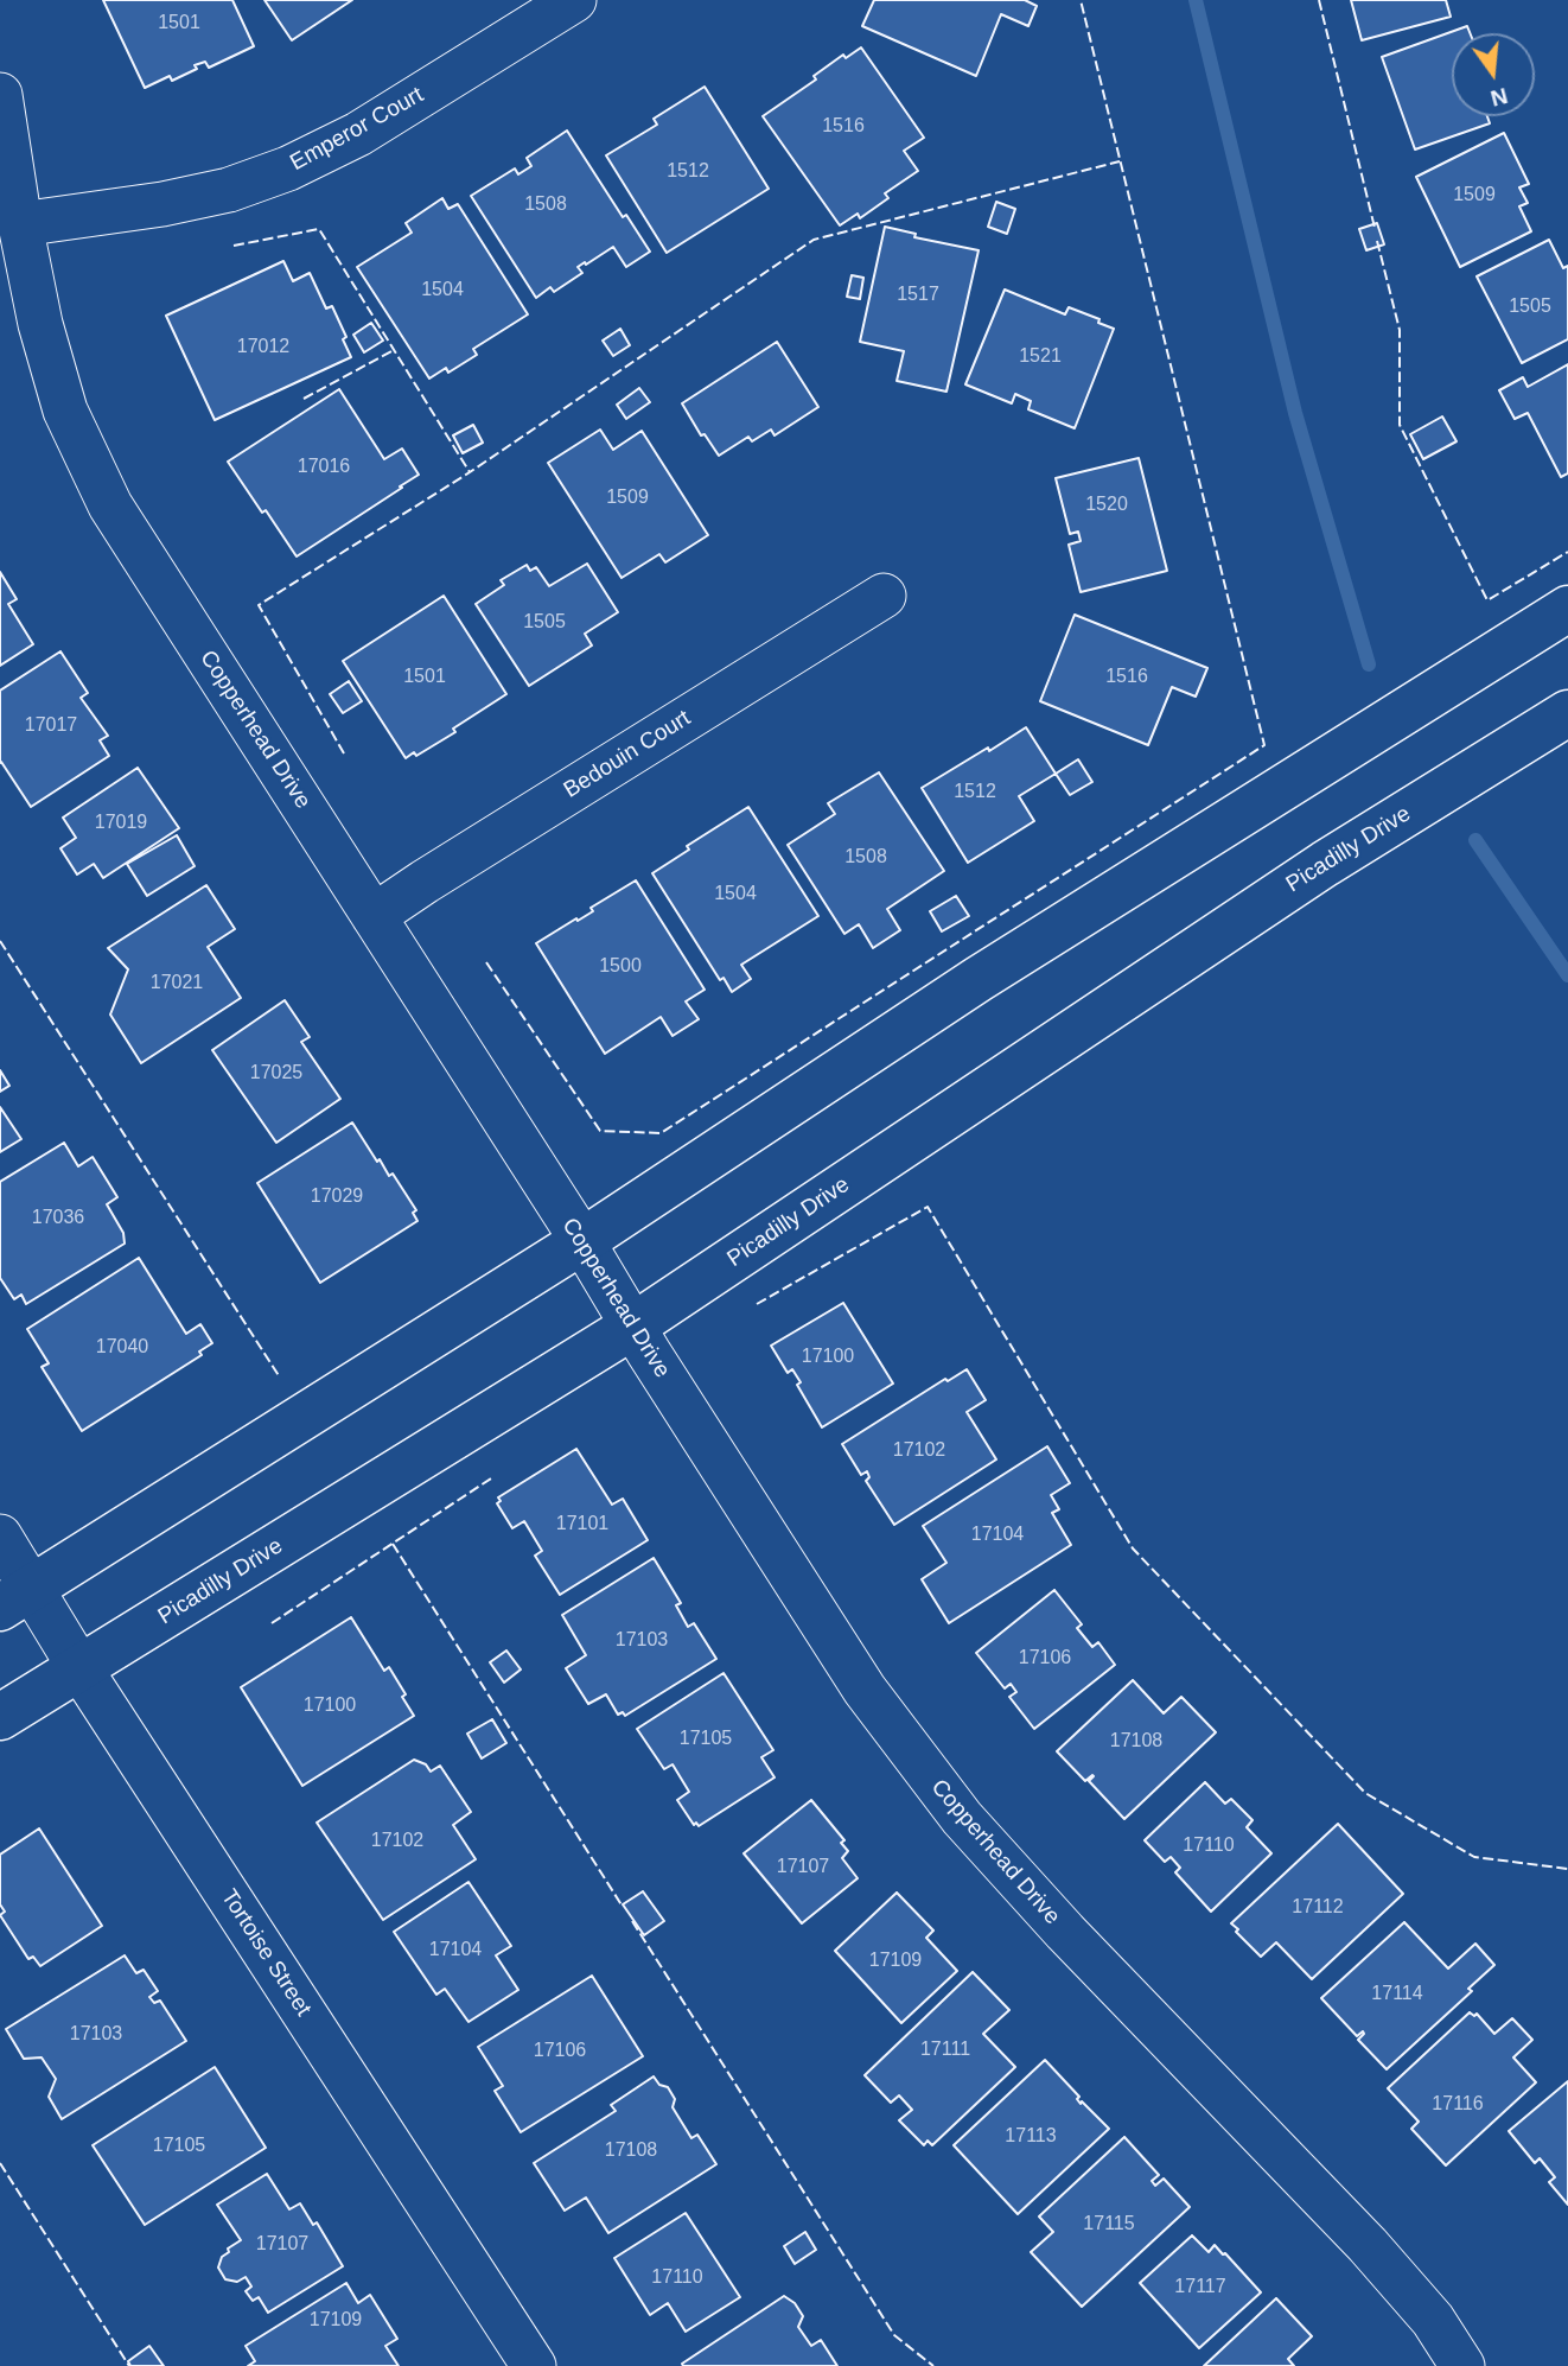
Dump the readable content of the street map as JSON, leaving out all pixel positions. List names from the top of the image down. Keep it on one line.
{"streets":{"street":["Emperor Court","Copperhead Drive","Bedouin Court","Picadilly Drive","Tortoise Street"]},"crossings":[["Emperor Court","Copperhead Drive"],["Copperhead Drive","Bedouin Court"],["Copperhead Drive","Picadilly Drive"],["Picadilly Drive","Tortoise Street"]],"house_numbers":["1501","1516","1512","1509","1508","1504","1517","1505","17012","1521","17016","1509","1520","1505","1501","1516","17017","1512","17019","1508","1504","1500","17021","17025","17029","17036","17040","17100","17102","17101","17104","17103","17106","17100","17105","17108","17102","17110","17107","17112","17104","17109","17114","17103","17111","17106","17116","17113","17105","17108","17115","17107","17110","17117","17109"],"north":"bottom"}
